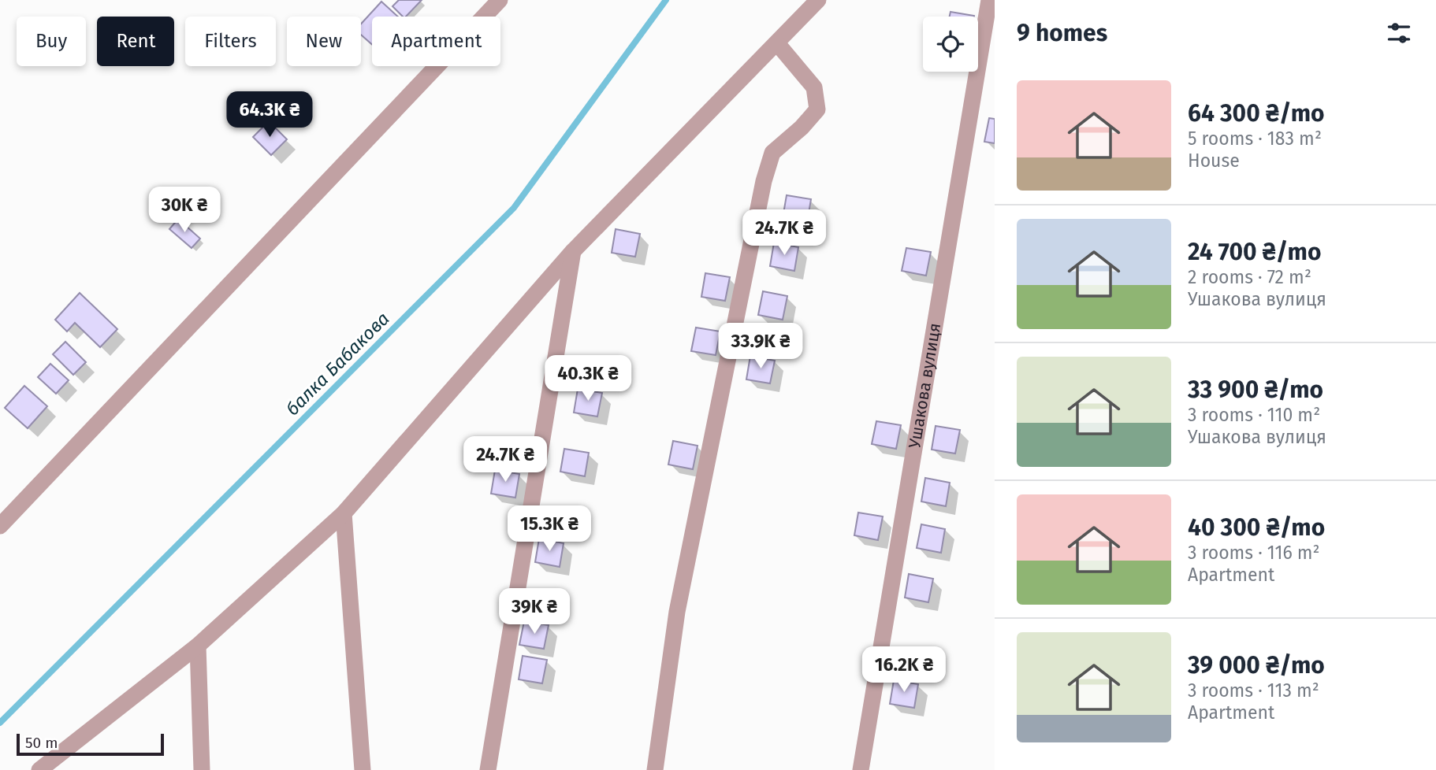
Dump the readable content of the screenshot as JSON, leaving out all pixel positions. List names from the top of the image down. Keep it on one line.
{"streets":{"street":["Ушакова вулиця"]},"water":["балка Бабакова"],"scale_bar":"50 m","page":{"heading":"9 homes","chip":["Buy","Rent","Filters","New","Apartment"],"list":[{"name":"64 300 ₴/mo","note":"5 rooms · 183 m² · House"},{"name":"24 700 ₴/mo","note":"2 rooms · 72 m² · Ушакова вулиця"},{"name":"33 900 ₴/mo","note":"3 rooms · 110 m² · Ушакова вулиця"},{"name":"40 300 ₴/mo","note":"3 rooms · 116 m² · Apartment"},{"name":"39 000 ₴/mo","note":"3 rooms · 113 m² · Apartment"}],"price":["64.3K ₴","30K ₴","24.7K ₴","33.9K ₴","40.3K ₴","24.7K ₴","15.3K ₴","39K ₴","16.2K ₴"],"scale":"50 m"}}
